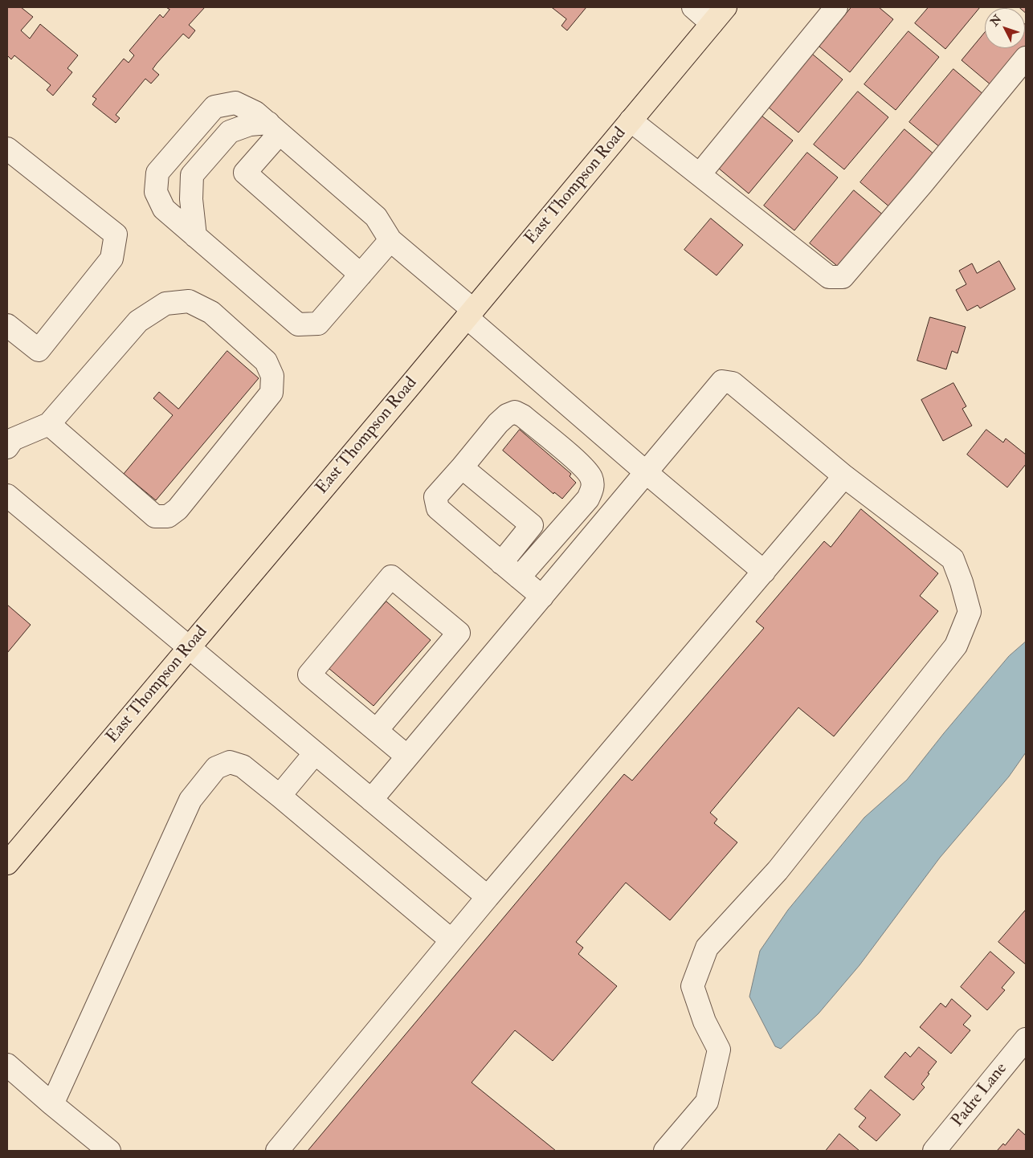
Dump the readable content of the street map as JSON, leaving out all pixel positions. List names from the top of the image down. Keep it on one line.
{"streets":{"main road":["East Thompson Road"],"street":["Padre Lane"]},"north":"top left"}
